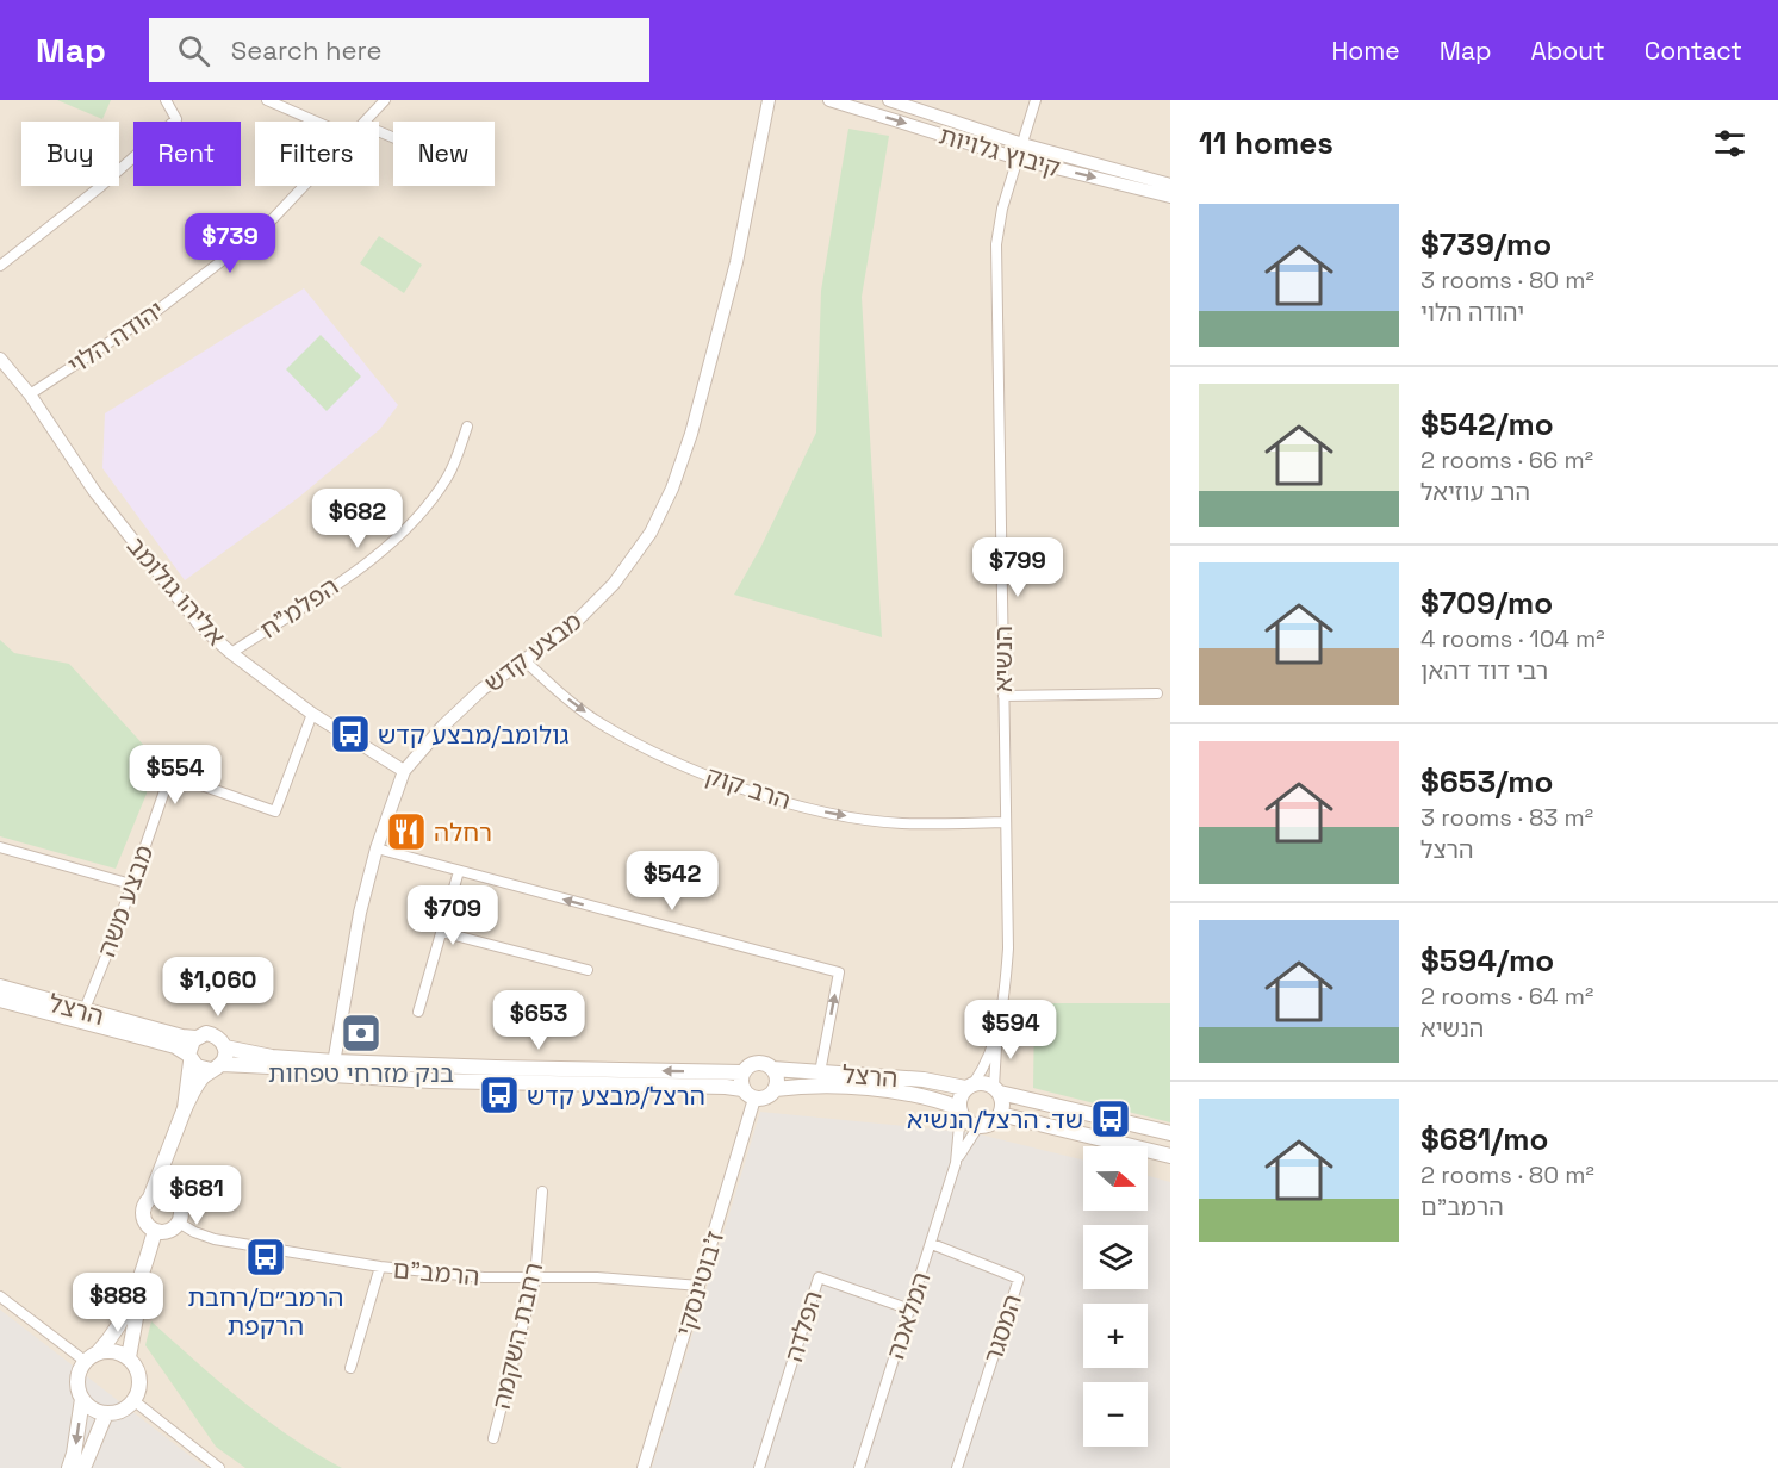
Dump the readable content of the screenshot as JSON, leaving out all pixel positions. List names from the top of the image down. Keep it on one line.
{"streets":{"main road":["הרצל"],"street":["קיבוץ גלויות","יהודה הלוי","אליהו גולומב","הפלמ\"ח","מבצע קדש","הנשיא","הרב קוק","מבצע משה","הרמב\"ם","ז'בוטינסקי","המלאכה","הפלדה","המסגר","רחבת השקמה"]},"crossings":[["קיבוץ גלויות","הנשיא"],["יהודה הלוי","אליהו גולומב"],["אליהו גולומב","הפלמ\"ח"],["אליהו גולומב","מבצע קדש"],["אליהו גולומב","מבצע משה"],["מבצע קדש","הרב קוק"],["הנשיא","הרב קוק"],["הנשיא","הרצל"],["הנשיא","המלאכה"],["מבצע משה","הרצל"],["הרצל","ז'בוטינסקי"],["הרצל","המלאכה"],["הרמב\"ם","ז'בוטינסקי"],["הרמב\"ם","רחבת השקמה"],["המלאכה","הפלדה"],["המלאכה","המסגר"]],"one_way":["הרב קוק"],"places":{"bus stop":["גולומב/מבצע קדש","הרצל/מבצע קדש","שד. הרצל/הנשיא","הרמב״ם/רחבת הרקפת"],"restaurant":["רחלה"],"bank":["בנק מזרחי טפחות"]},"north":"right","page":{"header":"Map","search":"Search here","nav":["Home","Map","About","Contact"],"heading":"11 homes","chip":["Buy","Rent","Filters","New"],"list":[{"name":"$739/mo","note":"3 rooms · 80 m² · יהודה הלוי"},{"name":"$542/mo","note":"2 rooms · 66 m² · הרב עוזיאל"},{"name":"$709/mo","note":"4 rooms · 104 m² · רבי דוד דהאן"},{"name":"$653/mo","note":"3 rooms · 83 m² · הרצל"},{"name":"$594/mo","note":"2 rooms · 64 m² · הנשיא"},{"name":"$681/mo","note":"2 rooms · 80 m² · הרמב\"ם"}],"price":["$739","$682","$799","$554","$542","$709","$1,060","$653","$594","$681","$888"],"map_buttons":["+","−"]}}
